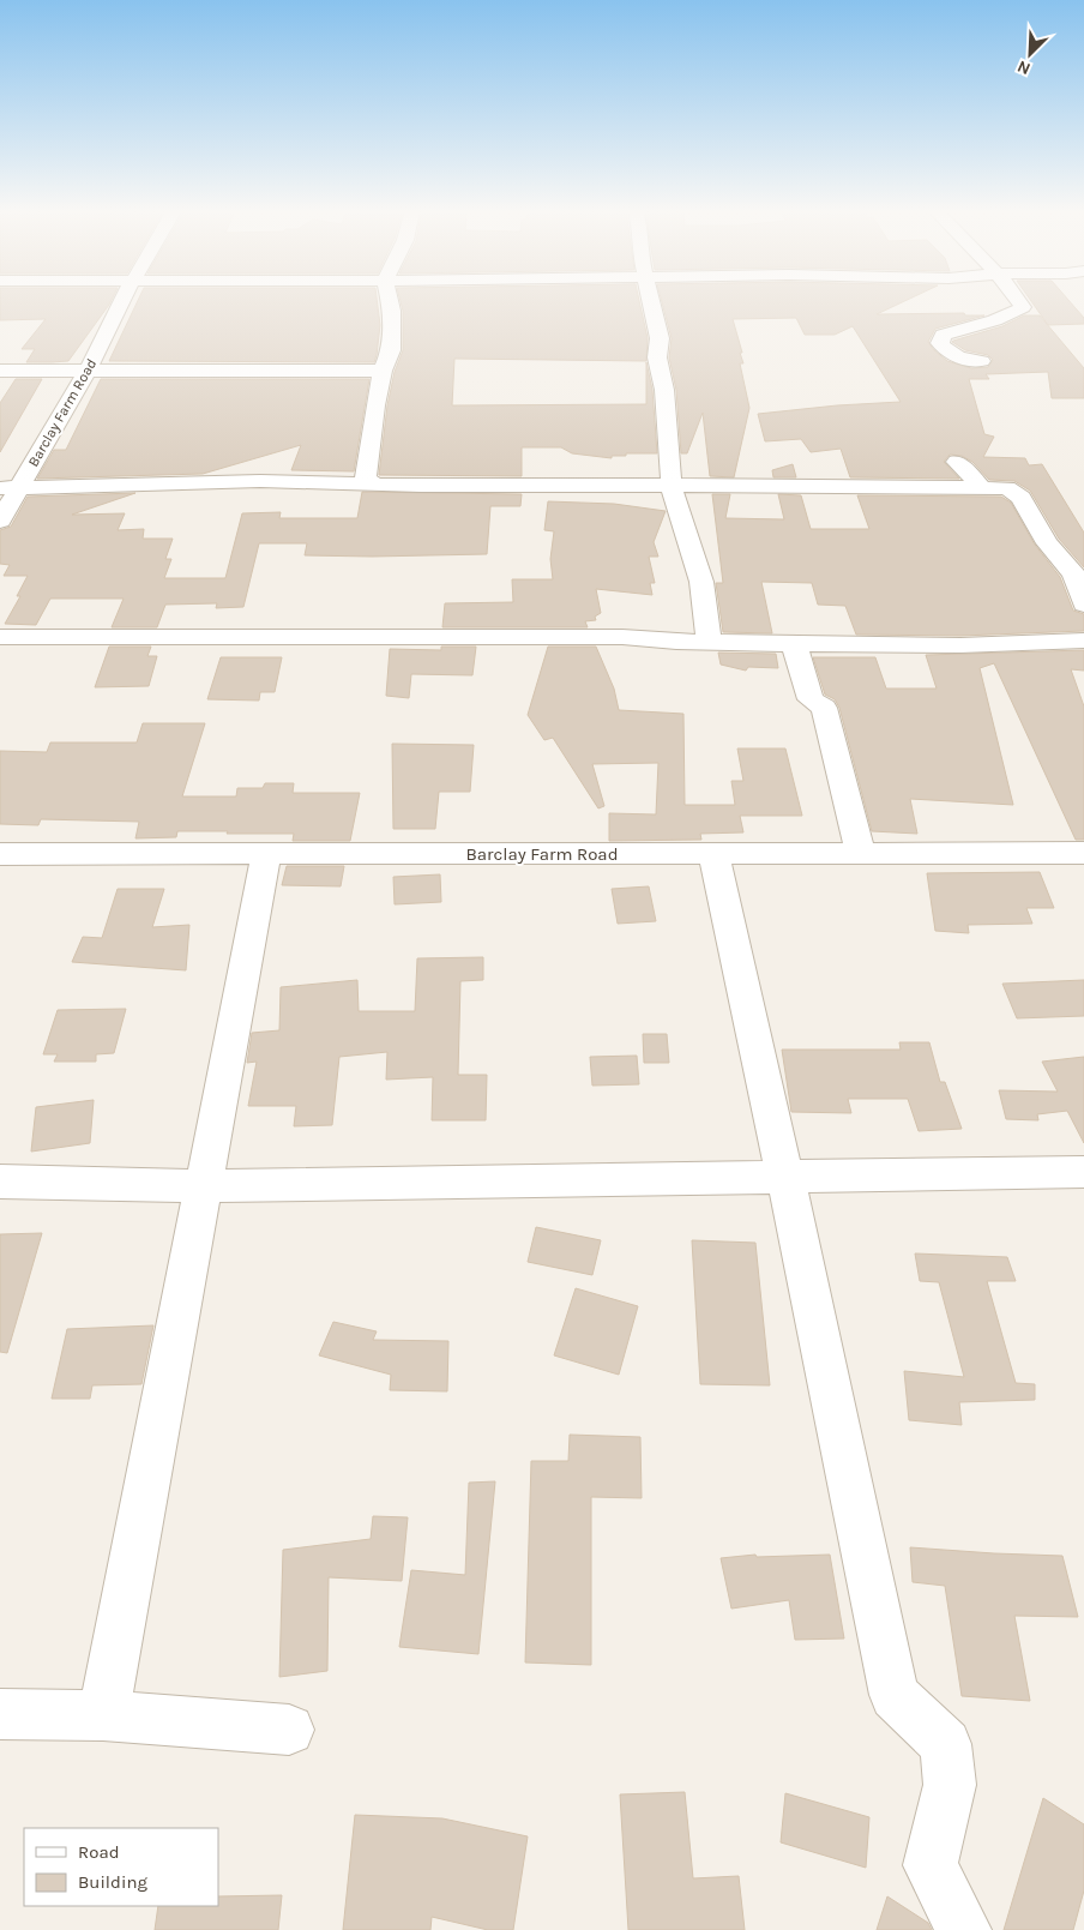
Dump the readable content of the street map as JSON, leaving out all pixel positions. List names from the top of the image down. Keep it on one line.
{"streets":{"street":["Barclay Farm Road"]},"legend":["Road","Building"],"north":"bottom left"}
